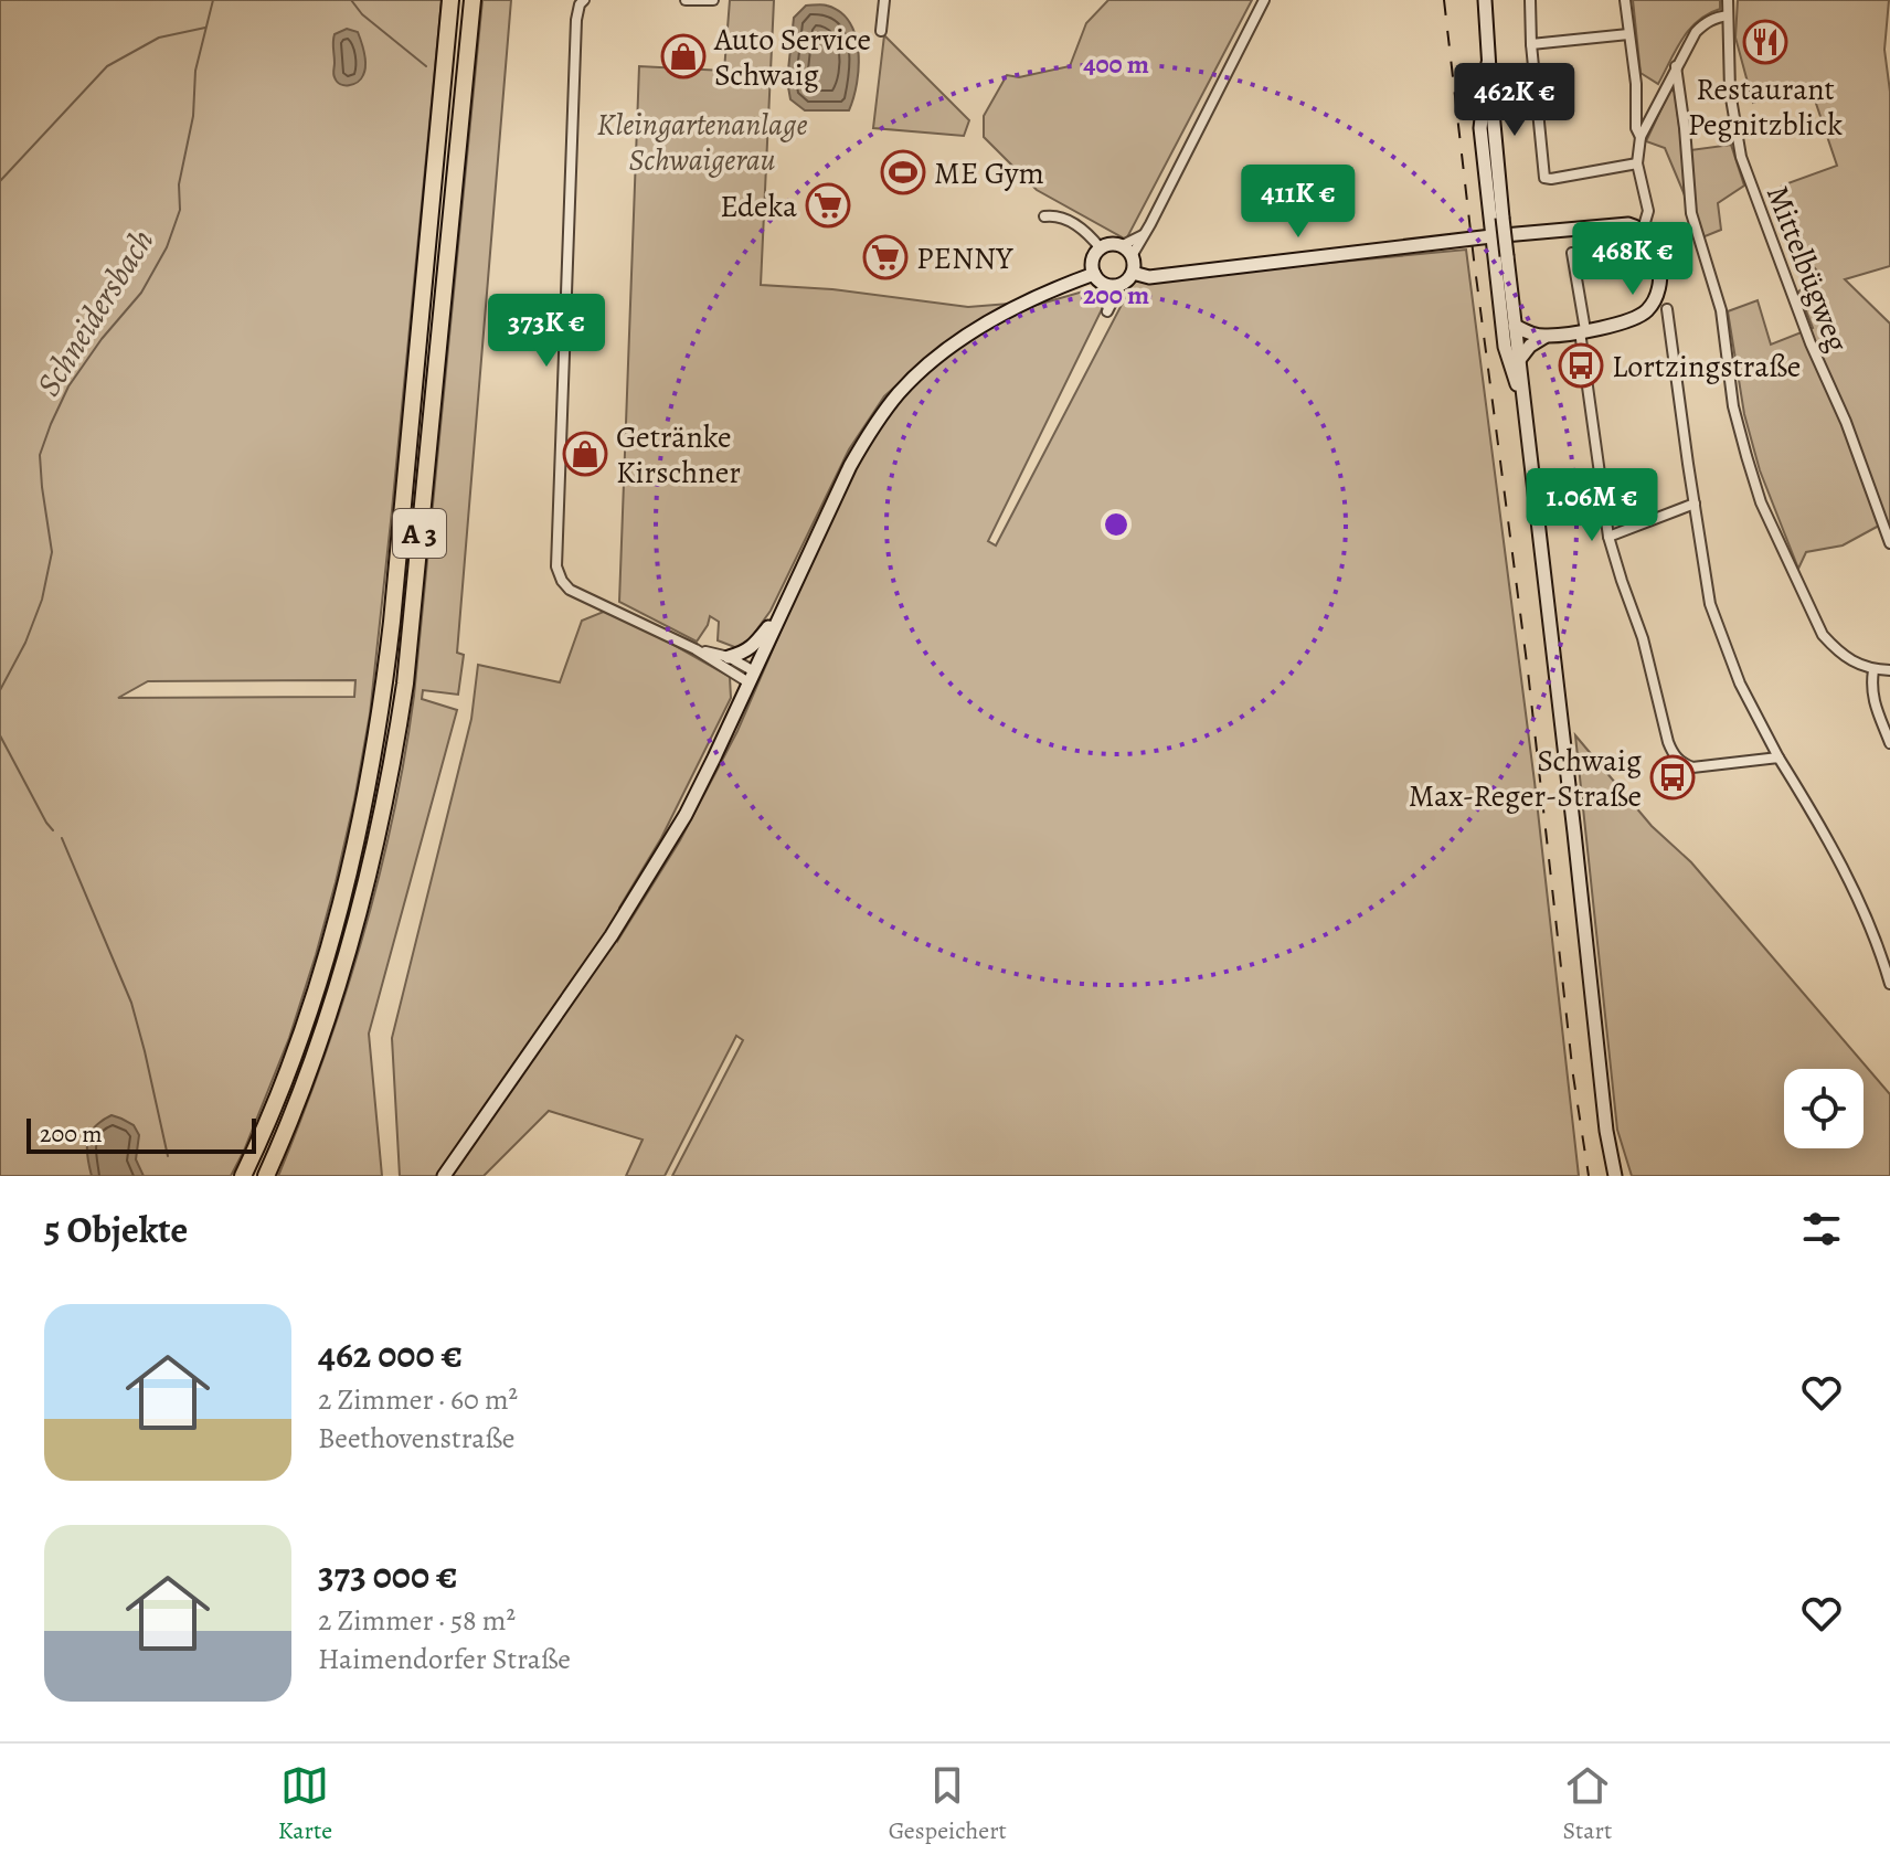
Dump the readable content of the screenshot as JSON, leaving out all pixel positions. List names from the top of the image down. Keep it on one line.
{"streets":{"highway":["A 3"],"street":["Mittelbügweg"]},"water":["Schneidersbach"],"parks":["Kleingartenanlage Schwaigerau"],"places":{"restaurant":["Restaurant Pegnitzblick"],"shop":["Auto Service Schwaig","Getränke Kirschner"],"sports":["ME Gym"],"supermarket":["Edeka","PENNY"],"bus stop":["Lortzingstraße","Schwaig Max-Reger-Straße"]},"scale_bar":"200 m","page":{"price":["462K €","411K €","468K €","373K €","1.06M €"],"scale":"200 m","heading":"5 Objekte","list":[{"name":"462 000 €","note":"2 Zimmer · 60 m² · Beethovenstraße"},{"name":"373 000 €","note":"2 Zimmer · 58 m² · Haimendorfer Straße"}],"tabs":["Karte","Gespeichert","Start"]},"rings":["400 m","200 m"]}
